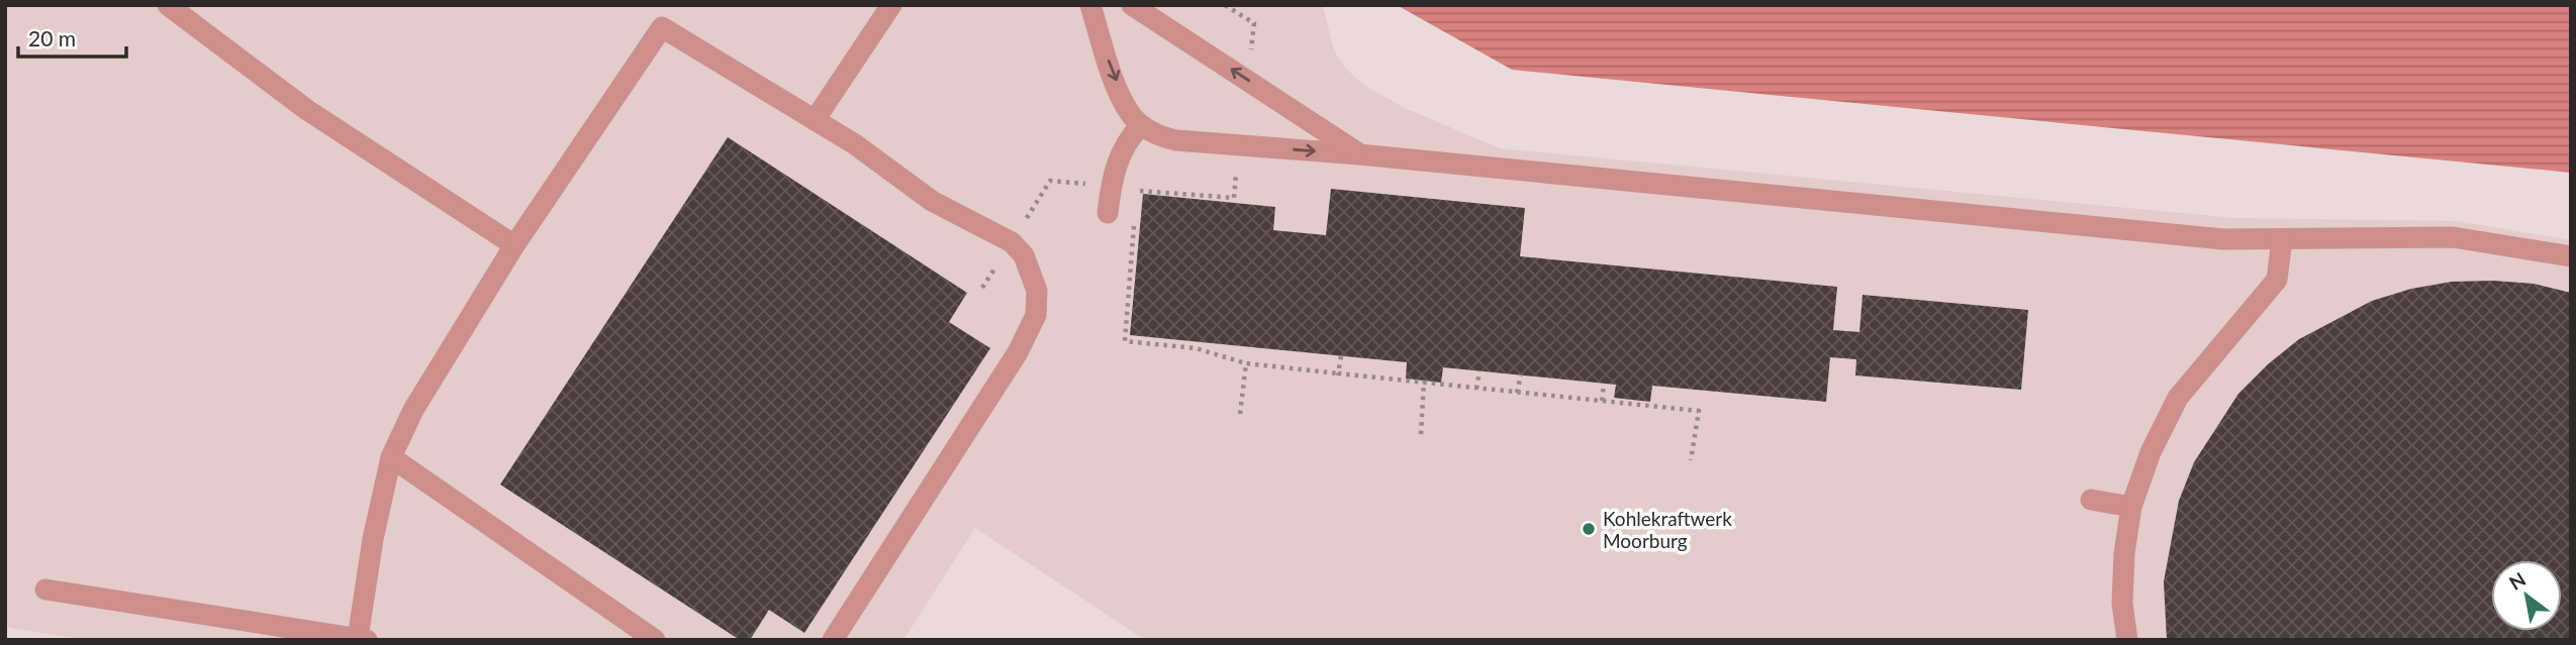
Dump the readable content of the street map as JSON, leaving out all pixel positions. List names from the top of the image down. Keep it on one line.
{"places":["Kohlekraftwerk Moorburg"],"scale_bar":"20 m","north":"top left"}
